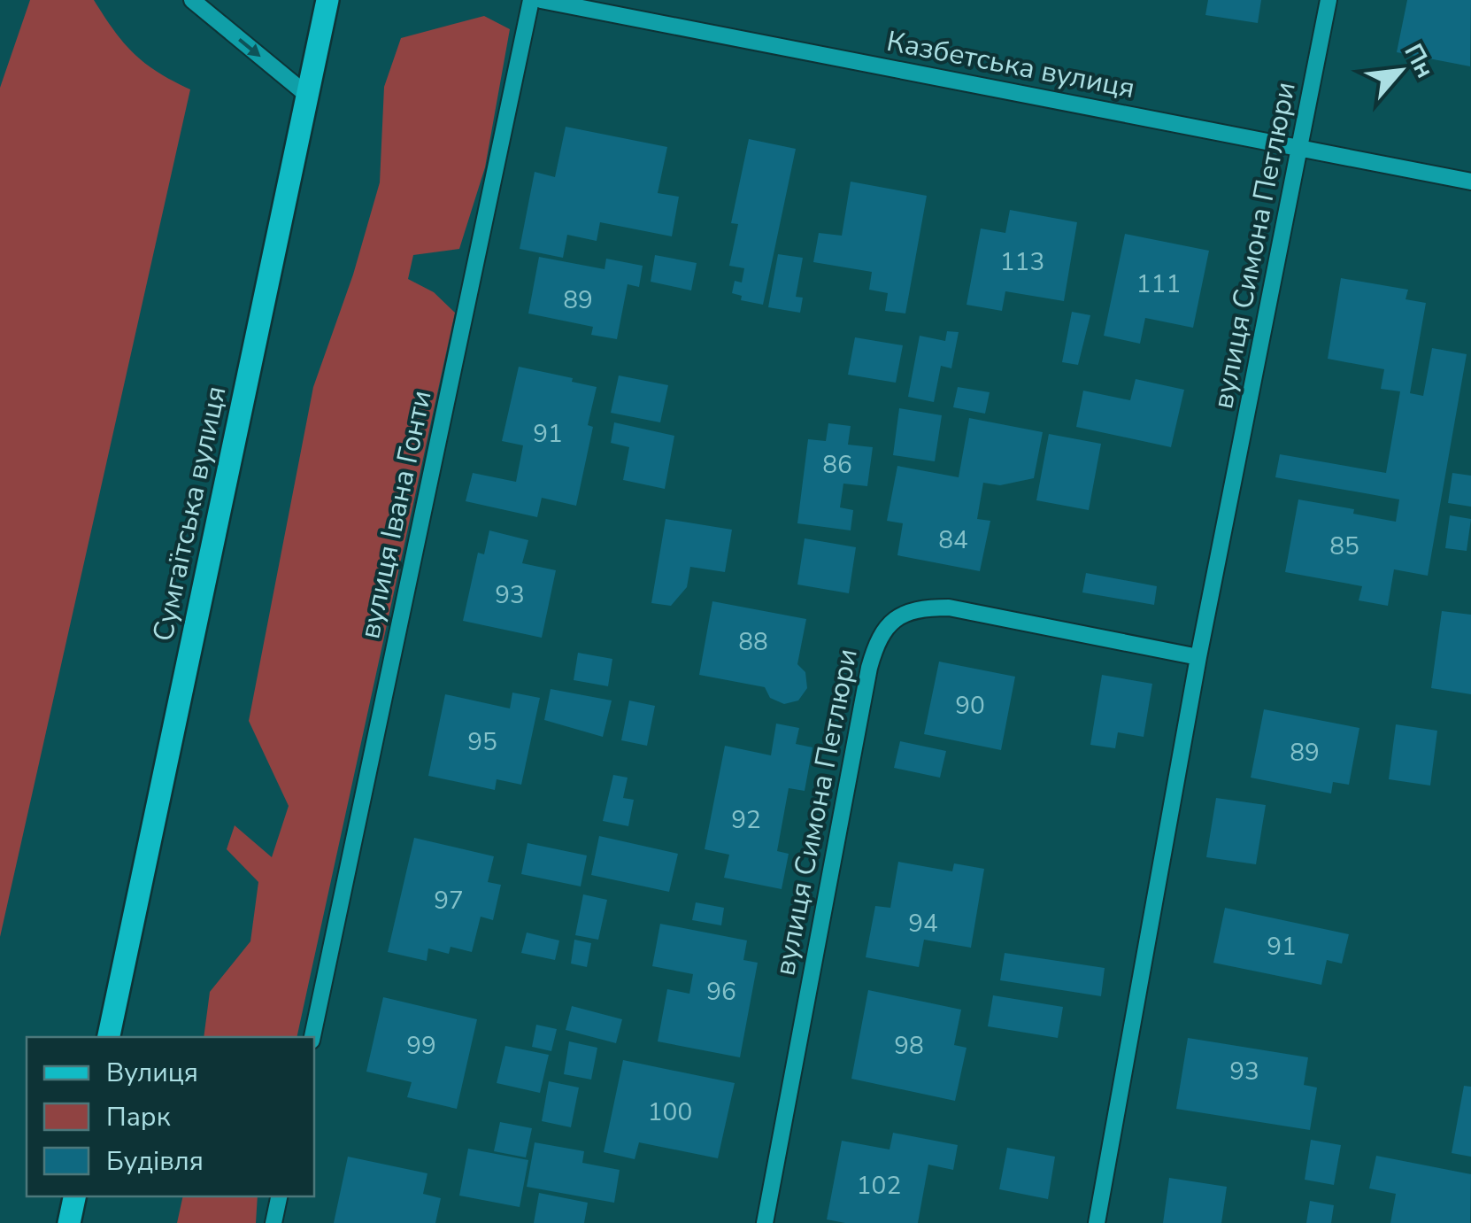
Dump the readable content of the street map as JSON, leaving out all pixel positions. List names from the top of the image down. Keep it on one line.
{"streets":{"main road":["Сумгаїтська вулиця"],"street":["Казбетська вулиця","вулиця Симона Петлюри","вулиця Івана Гонти"]},"crossings":[["Казбетська вулиця","вулиця Симона Петлюри"]],"house_numbers":["113","111","89","91","86","84","85","93","88","90","95","89","92","97","94","91","96","99","98","93","100","102"],"legend":["Вулиця","Парк","Будівля"],"north":"top right"}
